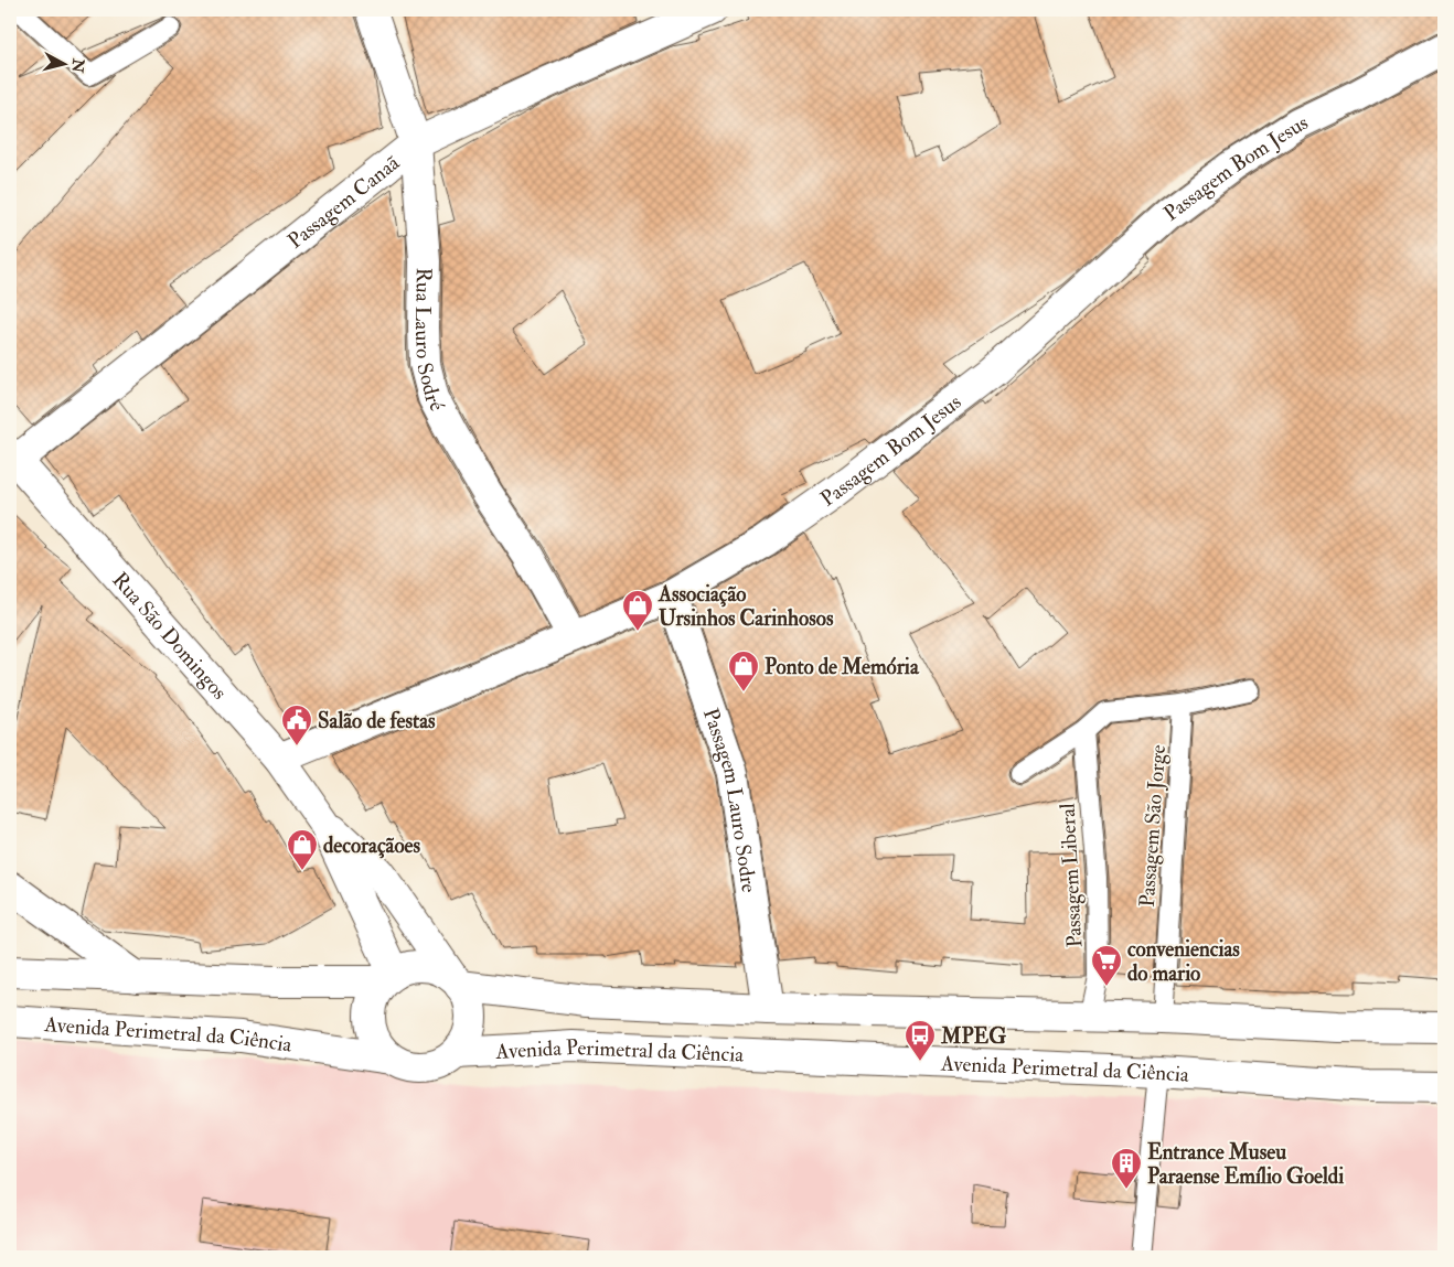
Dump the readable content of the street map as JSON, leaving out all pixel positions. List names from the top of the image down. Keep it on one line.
{"streets":{"street":["Passagem Bom Jesus","Passagem Canaã","Rua Lauro Sodré","Rua São Domingos","Passagem Lauro Sodre","Avenida Perimetral da Ciência"],"lane":["Passagem São Jorge","Passagem Liberal"]},"crossings":[["Passagem Bom Jesus","Rua Lauro Sodré"],["Passagem Bom Jesus","Rua São Domingos"],["Passagem Bom Jesus","Passagem Lauro Sodre"],["Passagem Canaã","Rua Lauro Sodré"],["Passagem Canaã","Rua São Domingos"],["Rua São Domingos","Avenida Perimetral da Ciência"]],"places":{"shop":["Associação Ursinhos Carinhosos","Ponto de Memória","decoraçãoes"],"public building":["Salão de festas"],"supermarket":["conveniencias do mario"],"bus stop":["MPEG"],"building":["Entrance Museu Paraense Emílio Goeldi"]},"north":"right"}
